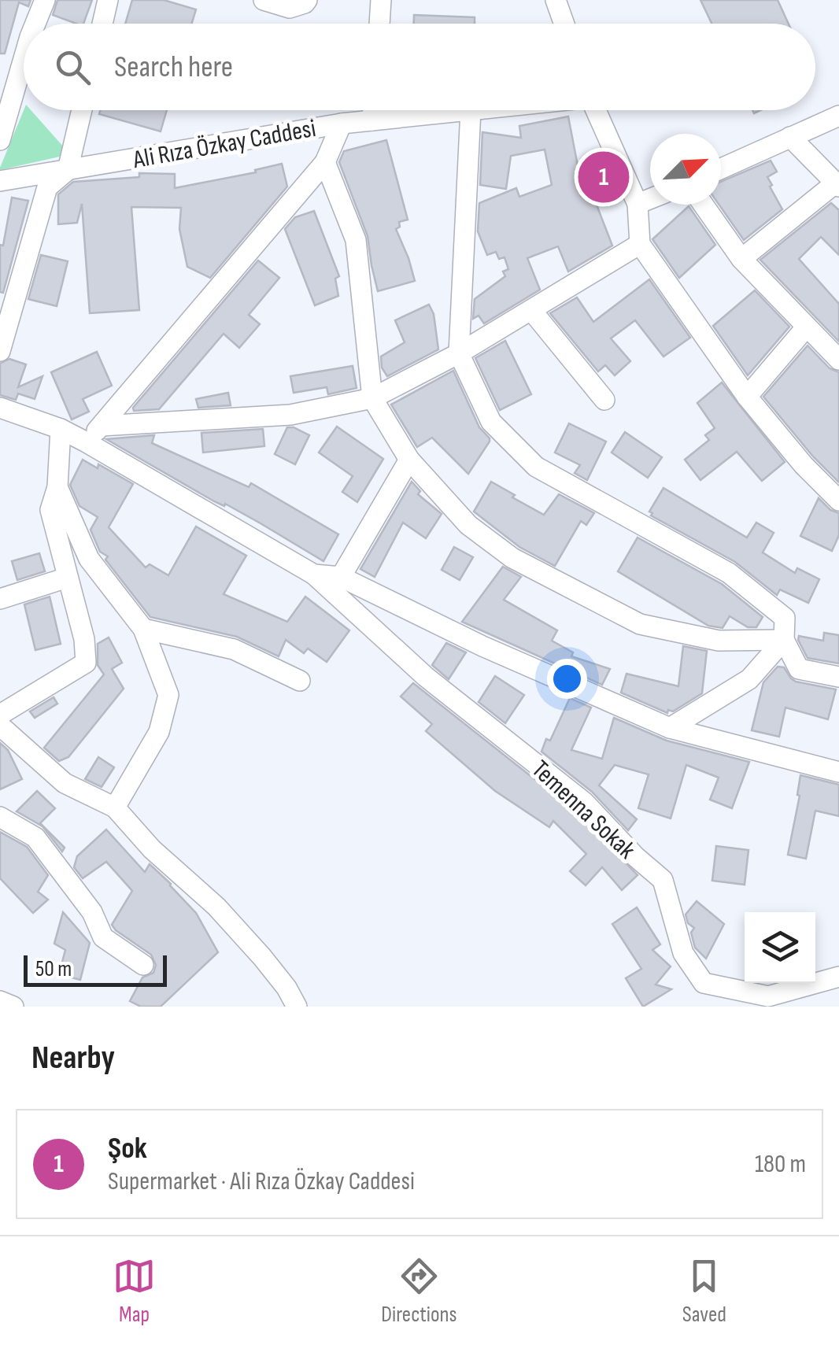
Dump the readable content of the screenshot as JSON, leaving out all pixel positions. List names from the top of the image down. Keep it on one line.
{"streets":{"street":["Ali Rıza Özkay Caddesi","Temenna Sokak"]},"scale_bar":"50 m","north":"top right","page":{"search":"Search here","pins":"1","scale":"50 m","heading":"Nearby","list":[{"mark":"1","name":"Şok","note":"Supermarket · Ali Rıza Özkay Caddesi","value":"180 m"}],"nav":["Map","Directions","Saved"]}}
